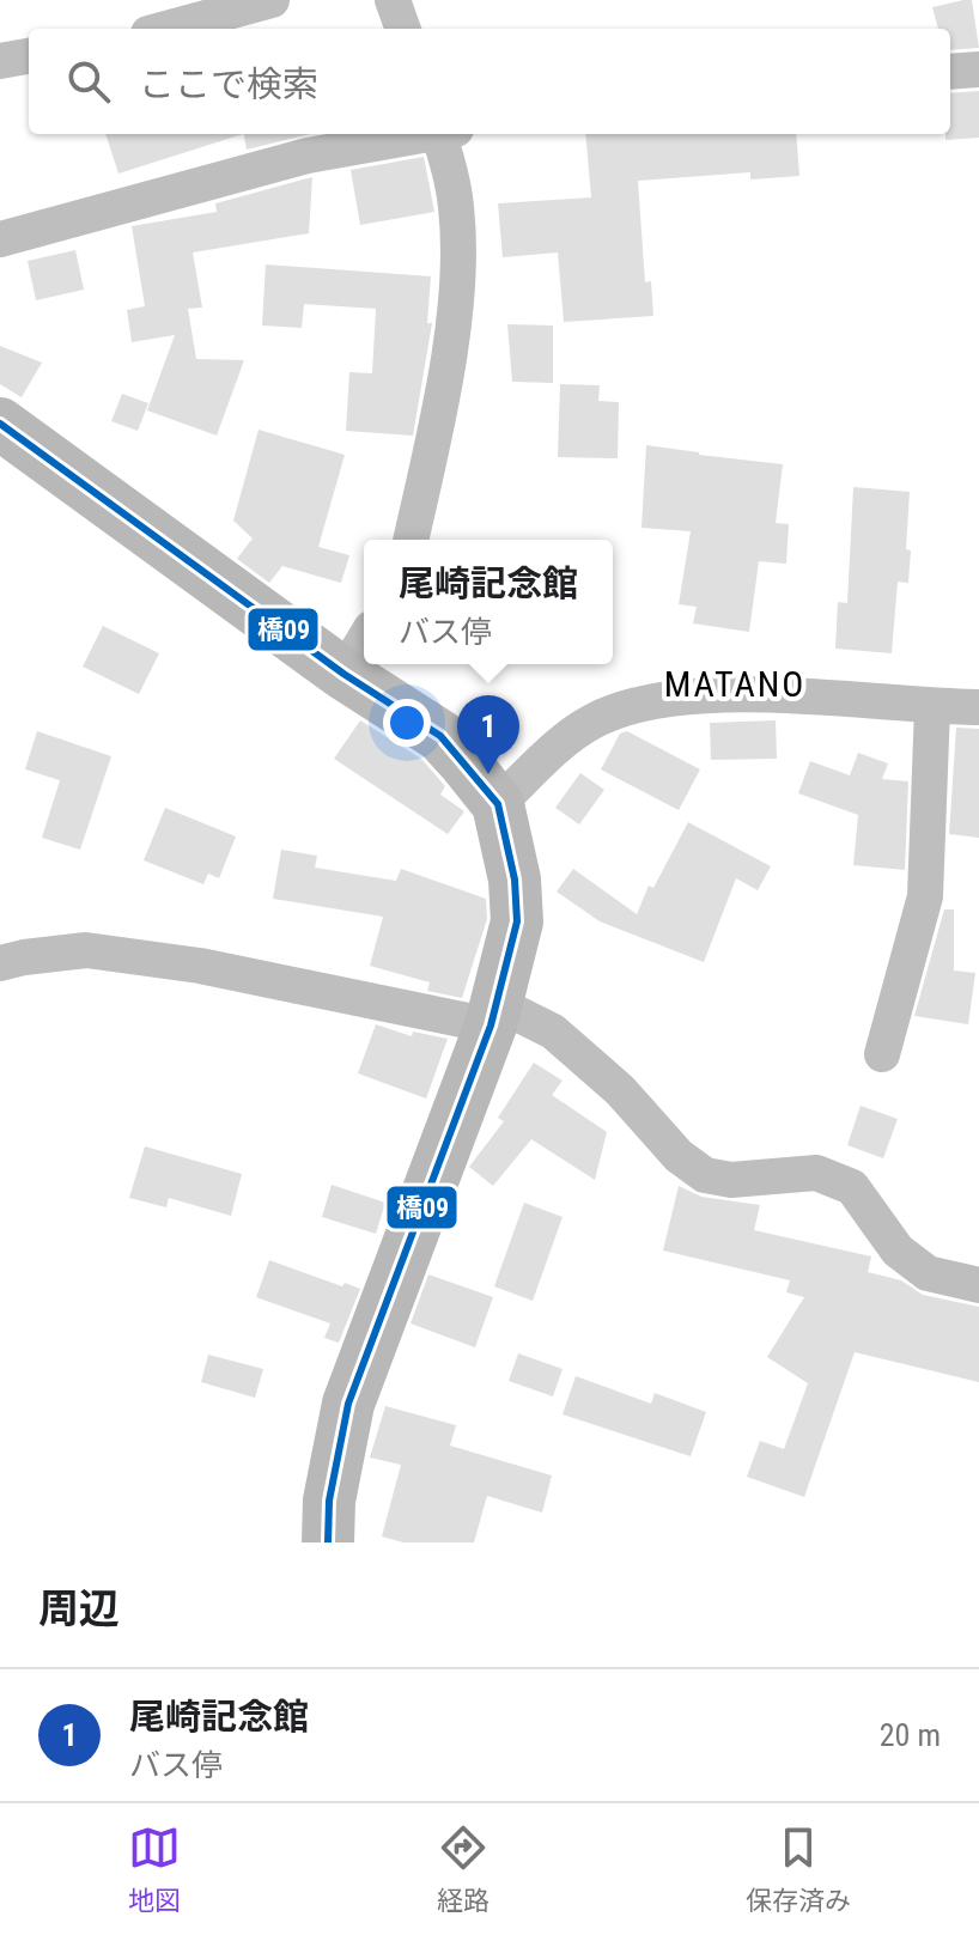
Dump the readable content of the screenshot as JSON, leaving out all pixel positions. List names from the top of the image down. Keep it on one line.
{"districts":["MATANO"],"lines":["transit line 橋09"],"page":{"search":"ここで検索","popup":["尾崎記念館","バス停"],"pins":"1","heading":"周辺","list":[{"mark":"1","name":"尾崎記念館","note":"バス停","value":"20 m"}],"nav":["地図","経路","保存済み"]}}
